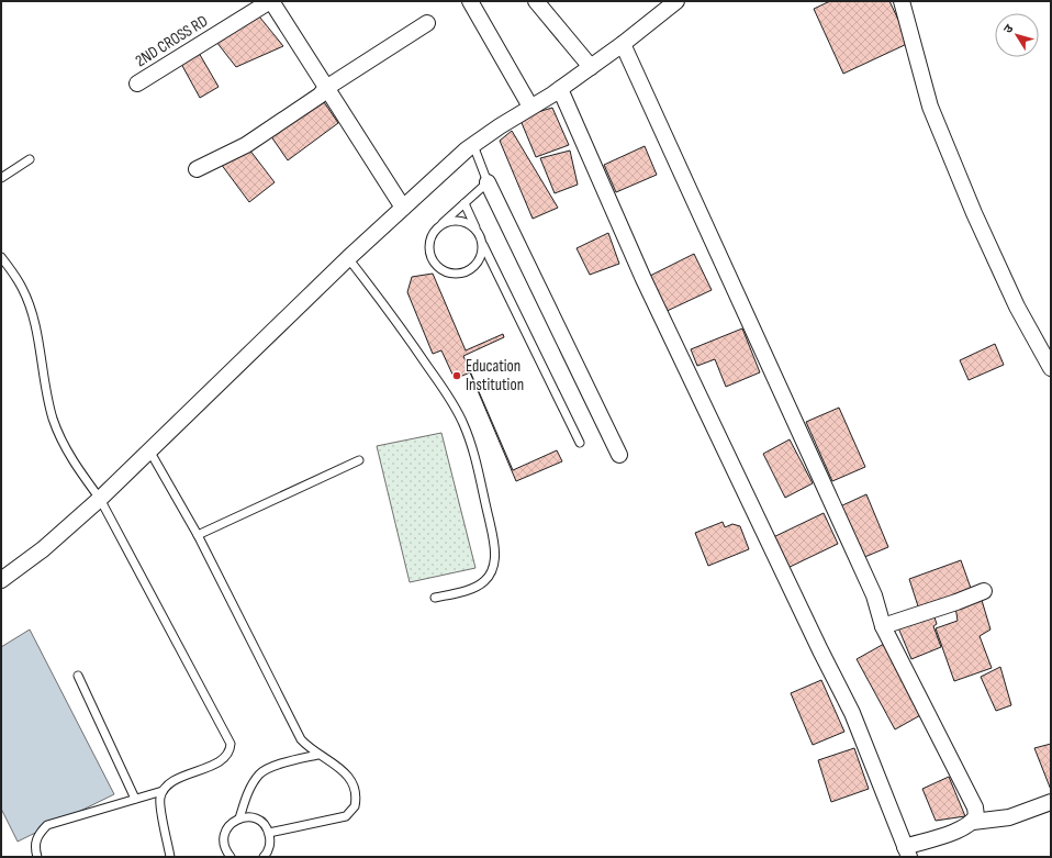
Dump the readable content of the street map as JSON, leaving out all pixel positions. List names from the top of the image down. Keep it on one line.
{"streets":{"street":["2ND CROSS RD"]},"places":["Education Institution"],"north":"top left"}
